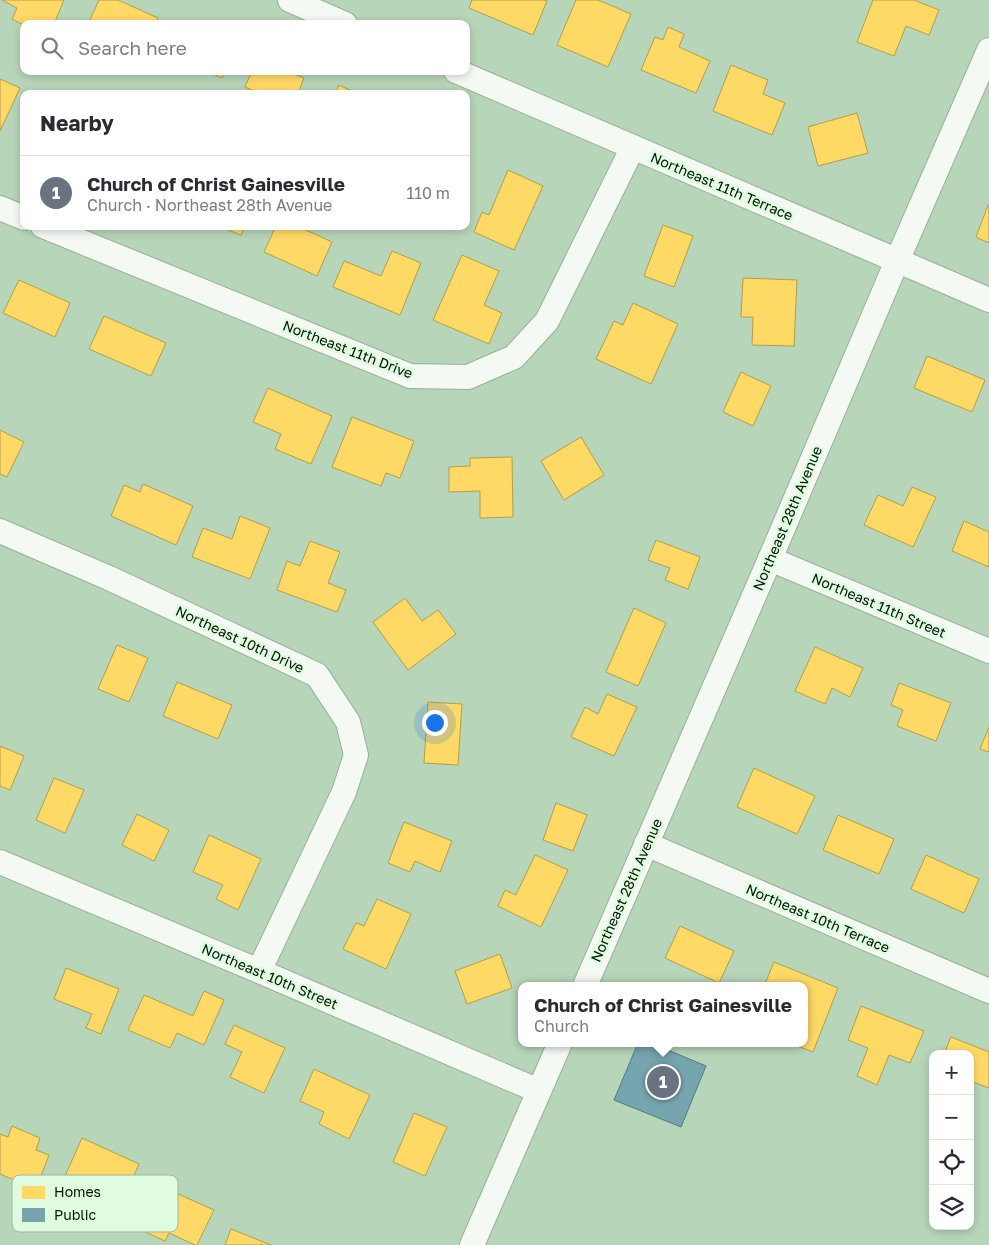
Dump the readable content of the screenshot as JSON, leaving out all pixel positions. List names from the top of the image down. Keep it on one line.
{"streets":{"street":["Northeast 11th Terrace","Northeast 11th Drive","Northeast 28th Avenue","Northeast 11th Street","Northeast 10th Drive","Northeast 10th Terrace","Northeast 10th Street"]},"crossings":[["Northeast 11th Terrace","Northeast 11th Drive"],["Northeast 11th Terrace","Northeast 28th Avenue"],["Northeast 28th Avenue","Northeast 11th Street"],["Northeast 28th Avenue","Northeast 10th Terrace"],["Northeast 10th Drive","Northeast 10th Street"]],"legend":["Homes","Public"],"page":{"search":"Search here","heading":"Nearby","list":[{"mark":"1","name":"Church of Christ Gainesville","note":"Church · Northeast 28th Avenue","value":"110 m"}],"popup":["Church of Christ Gainesville","Church"],"map_buttons":["+","−"],"pins":"1"}}
